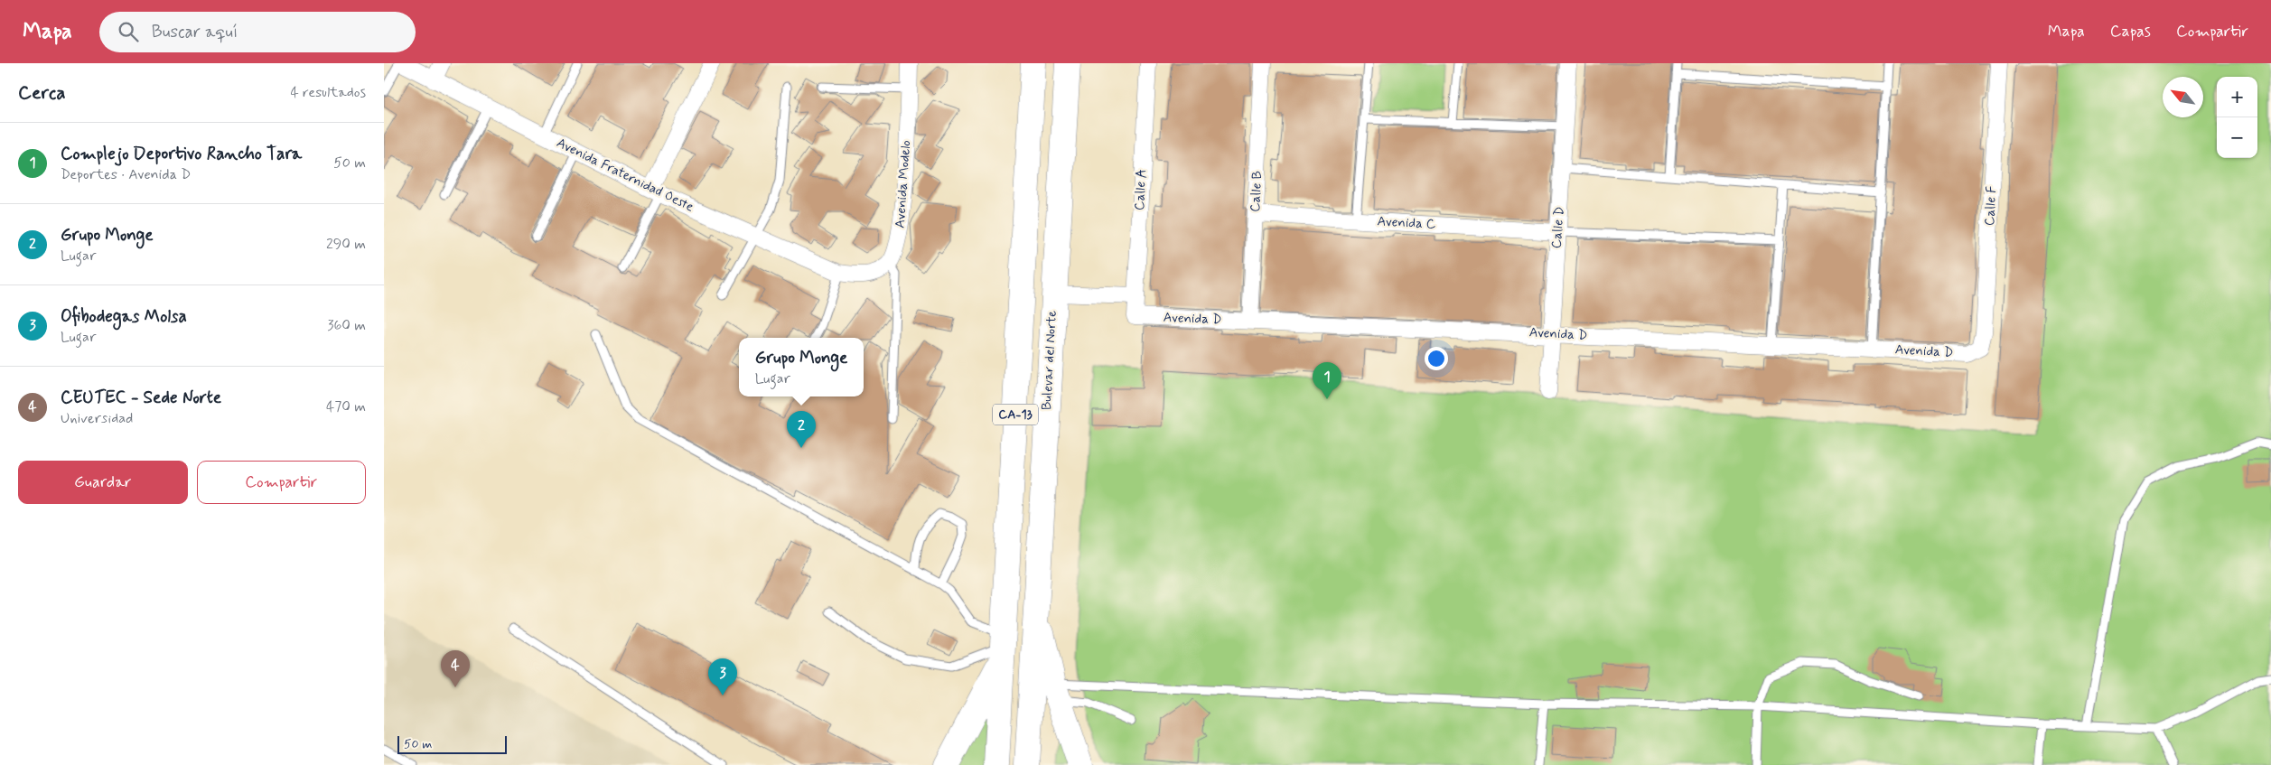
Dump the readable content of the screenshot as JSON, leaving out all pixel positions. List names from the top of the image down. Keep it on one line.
{"streets":{"highway":["Bulevar del Norte","CA-13"],"street":["Avenida Fraternidad Oeste","Avenida Modelo","Calle A","Calle B","Calle F","Avenida C","Calle D","Avenida D"]},"crossings":[["Calle A","Avenida D"],["Calle B","Avenida C"],["Calle B","Avenida D"],["Calle F","Avenida D"],["Avenida C","Calle D"],["Calle D","Avenida D"]],"scale_bar":"50 m","north":"top left","page":{"header":"Mapa","search":"Buscar aquí","nav":["Mapa","Capas","Compartir"],"heading":["Cerca","4 resultados"],"map_buttons":["+","−"],"list":[{"mark":"1","name":"Complejo Deportivo Rancho Tara","note":"Deportes · Avenida D","value":"50 m"},{"mark":"2","name":"Grupo Monge","note":"Lugar","value":"290 m"},{"mark":"3","name":"Ofibodegas Molsa","note":"Lugar","value":"360 m"},{"mark":"4","name":"CEUTEC - Sede Norte","note":"Universidad","value":"470 m"}],"popup":["Grupo Monge","Lugar"],"pins":["1","2","4","3"],"buttons":["Guardar","Compartir"],"scale":"50 m"}}
